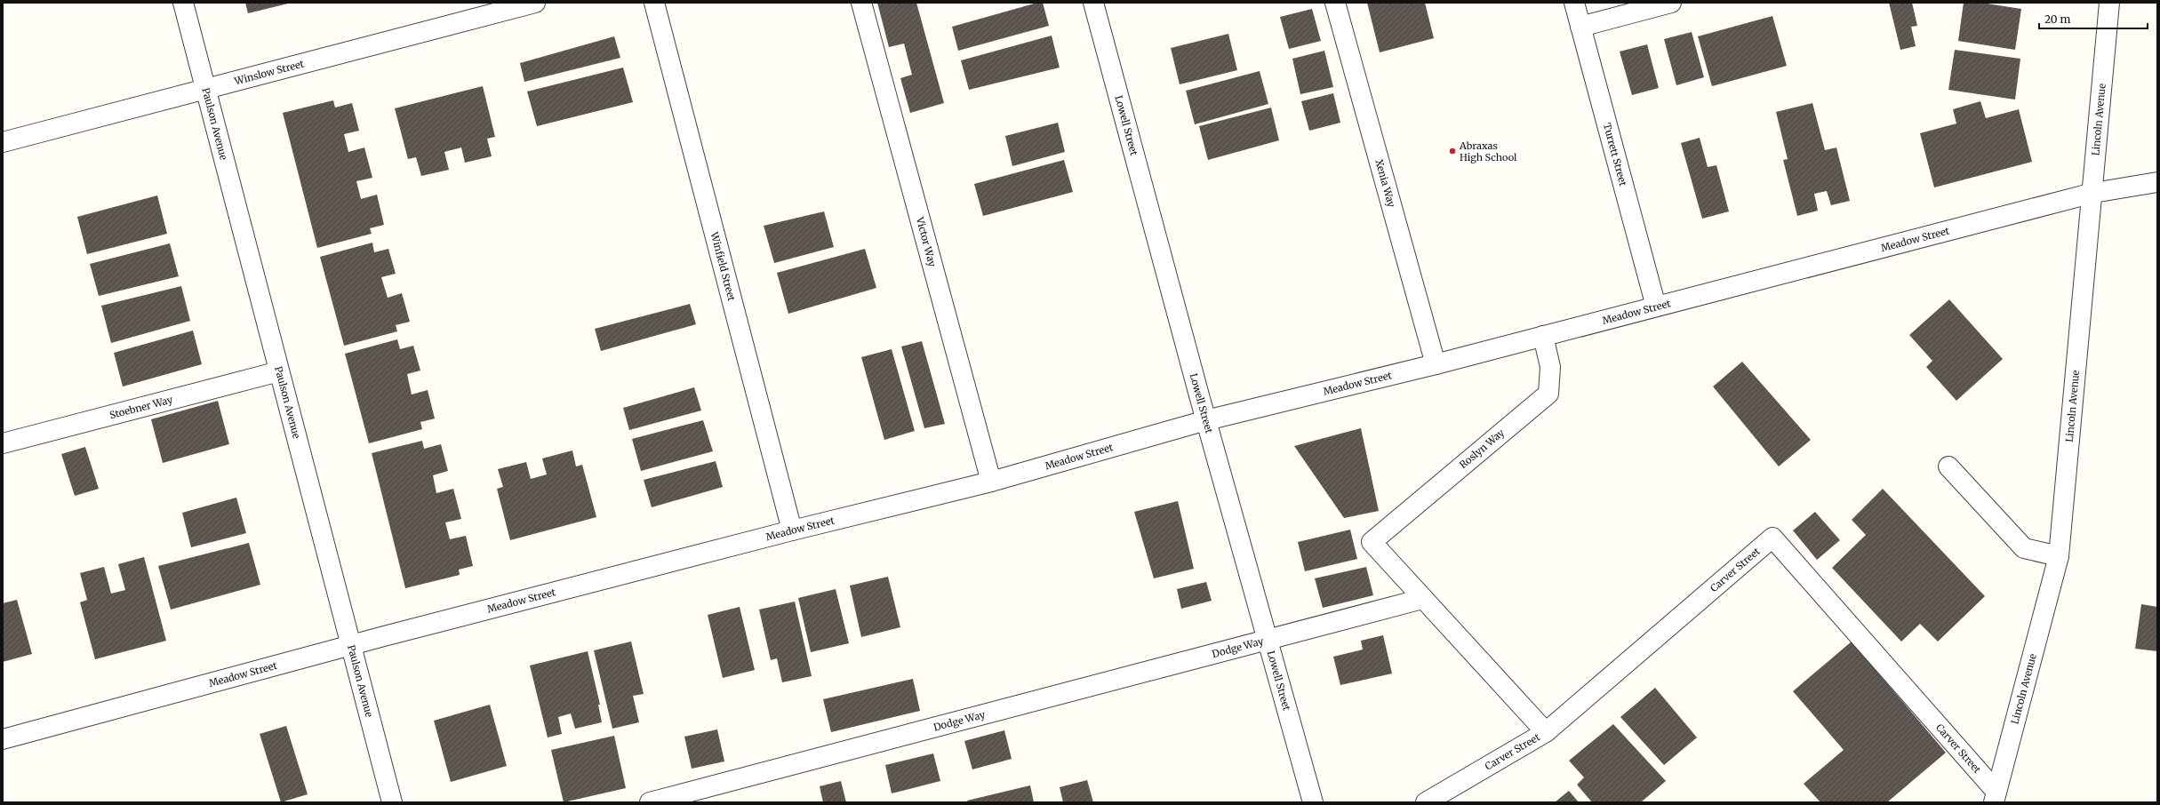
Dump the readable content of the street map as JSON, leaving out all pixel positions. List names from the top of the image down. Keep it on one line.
{"streets":{"street":["Winslow Street","Lincoln Avenue","Paulson Avenue","Lowell Street","Turrett Street","Xenia Way","Meadow Street","Victor Way","Winfield Street","Stoebner Way","Roslyn Way","Carver Street","Dodge Way"]},"crossings":[["Winslow Street","Paulson Avenue"],["Lincoln Avenue","Meadow Street"],["Lincoln Avenue","Carver Street"],["Paulson Avenue","Meadow Street"],["Paulson Avenue","Stoebner Way"],["Lowell Street","Meadow Street"],["Lowell Street","Dodge Way"],["Turrett Street","Meadow Street"],["Xenia Way","Meadow Street"],["Meadow Street","Victor Way"],["Meadow Street","Winfield Street"],["Meadow Street","Roslyn Way"],["Roslyn Way","Dodge Way"]],"places":["Abraxas High School"],"scale_bar":"20 m"}
